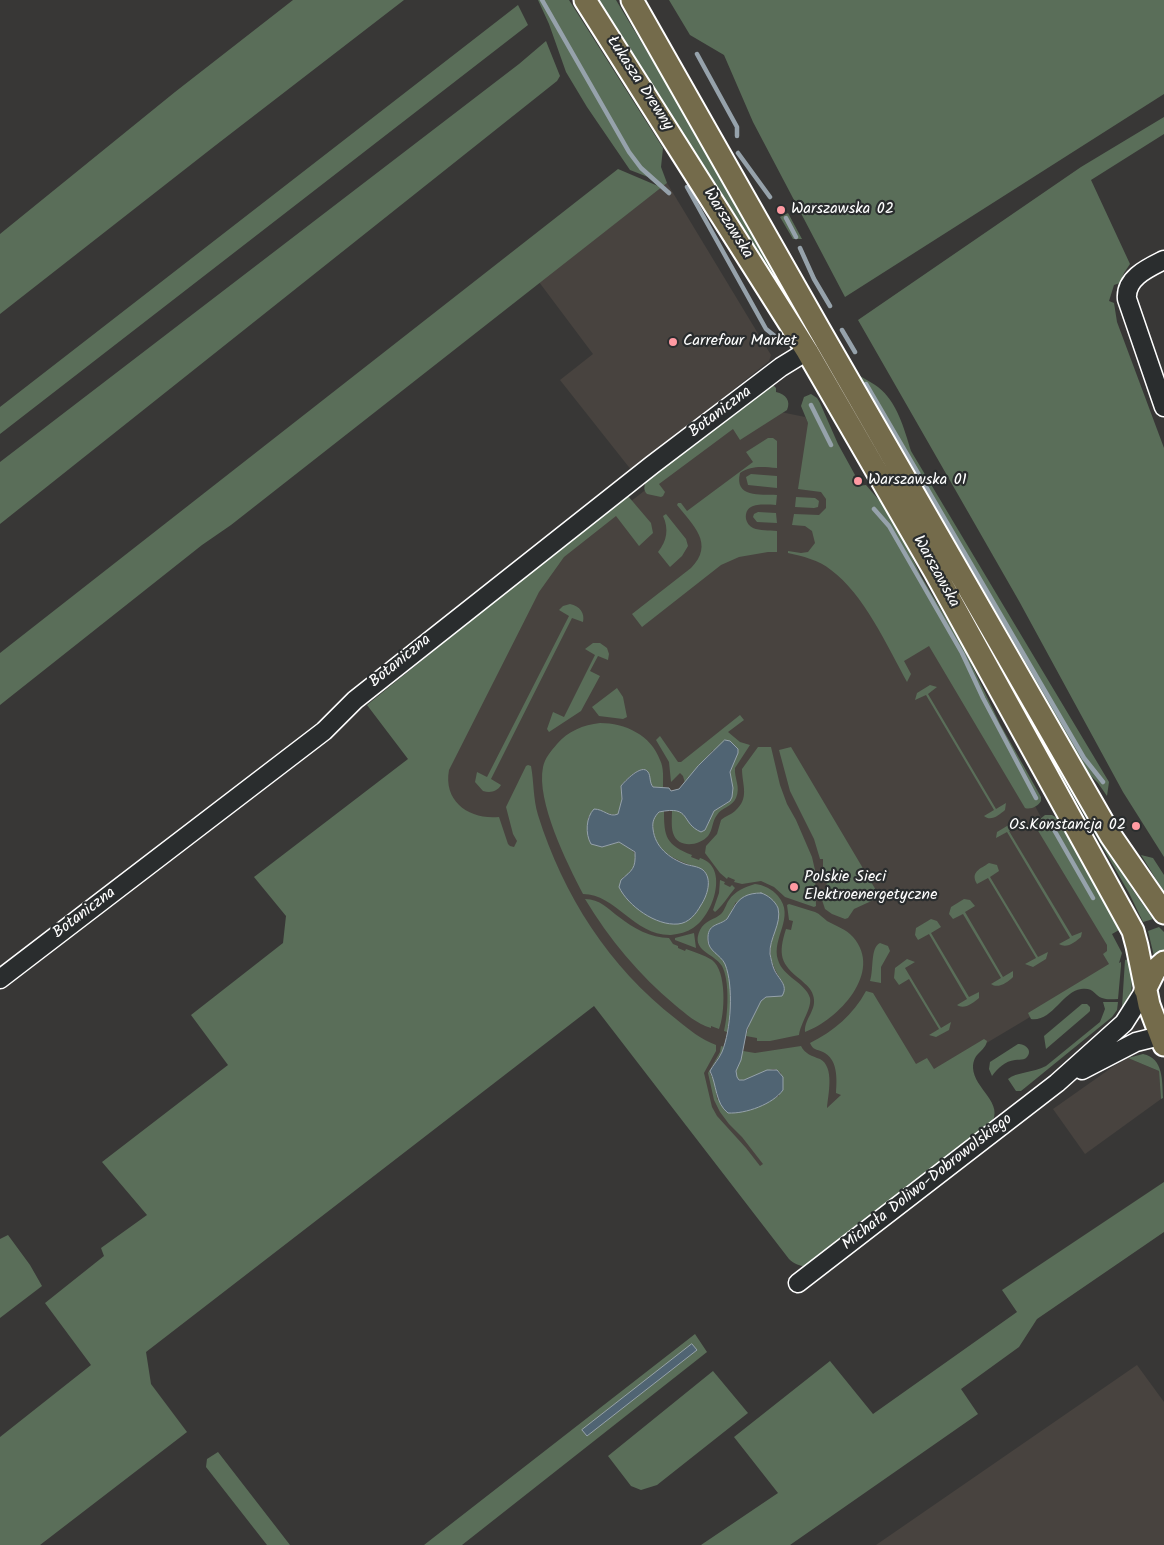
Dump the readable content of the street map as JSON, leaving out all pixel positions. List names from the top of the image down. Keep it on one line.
{"streets":{"main road":["Łukasza Drewny","Warszawska"],"street":["Botaniczna","Michała Doliwo-Dobrowolskiego"]},"crossings":[["Łukasza Drewny","Warszawska"],["Warszawska","Botaniczna"],["Warszawska","Michała Doliwo-Dobrowolskiego"]],"places":["Warszawska 02","Carrefour Market","Warszawska 01","Os.Konstancja 02","Polskie Sieci Elektroenergetyczne"]}
